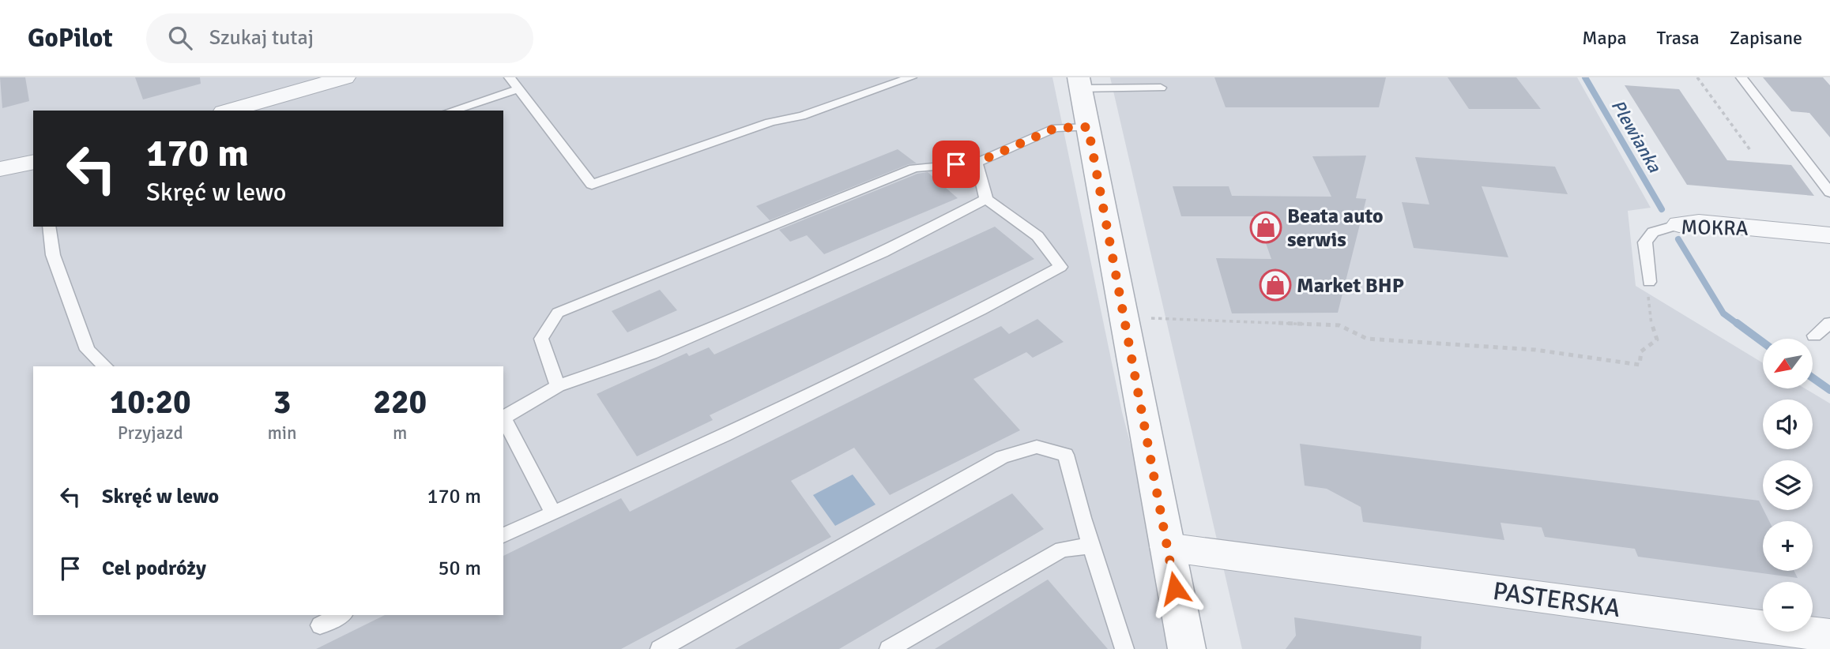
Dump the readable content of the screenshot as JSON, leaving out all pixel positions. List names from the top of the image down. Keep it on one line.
{"streets":{"street":["MOKRA","PASTERSKA"]},"water":["Plewianka"],"places":{"shop":["Beata auto serwis","Market BHP"]},"north":"bottom left","page":{"header":"GoPilot","search":"Szukaj tutaj","nav":["Mapa","Trasa","Zapisane"],"turn":["170 m","Skręć w lewo"],"map_buttons":["+","−"],"eta":["10:20","Przyjazd","3","min","220","m"],"list":[{"name":"Skręć w lewo","value":"170 m"},{"name":"Cel podróży","value":"50 m"}]}}
